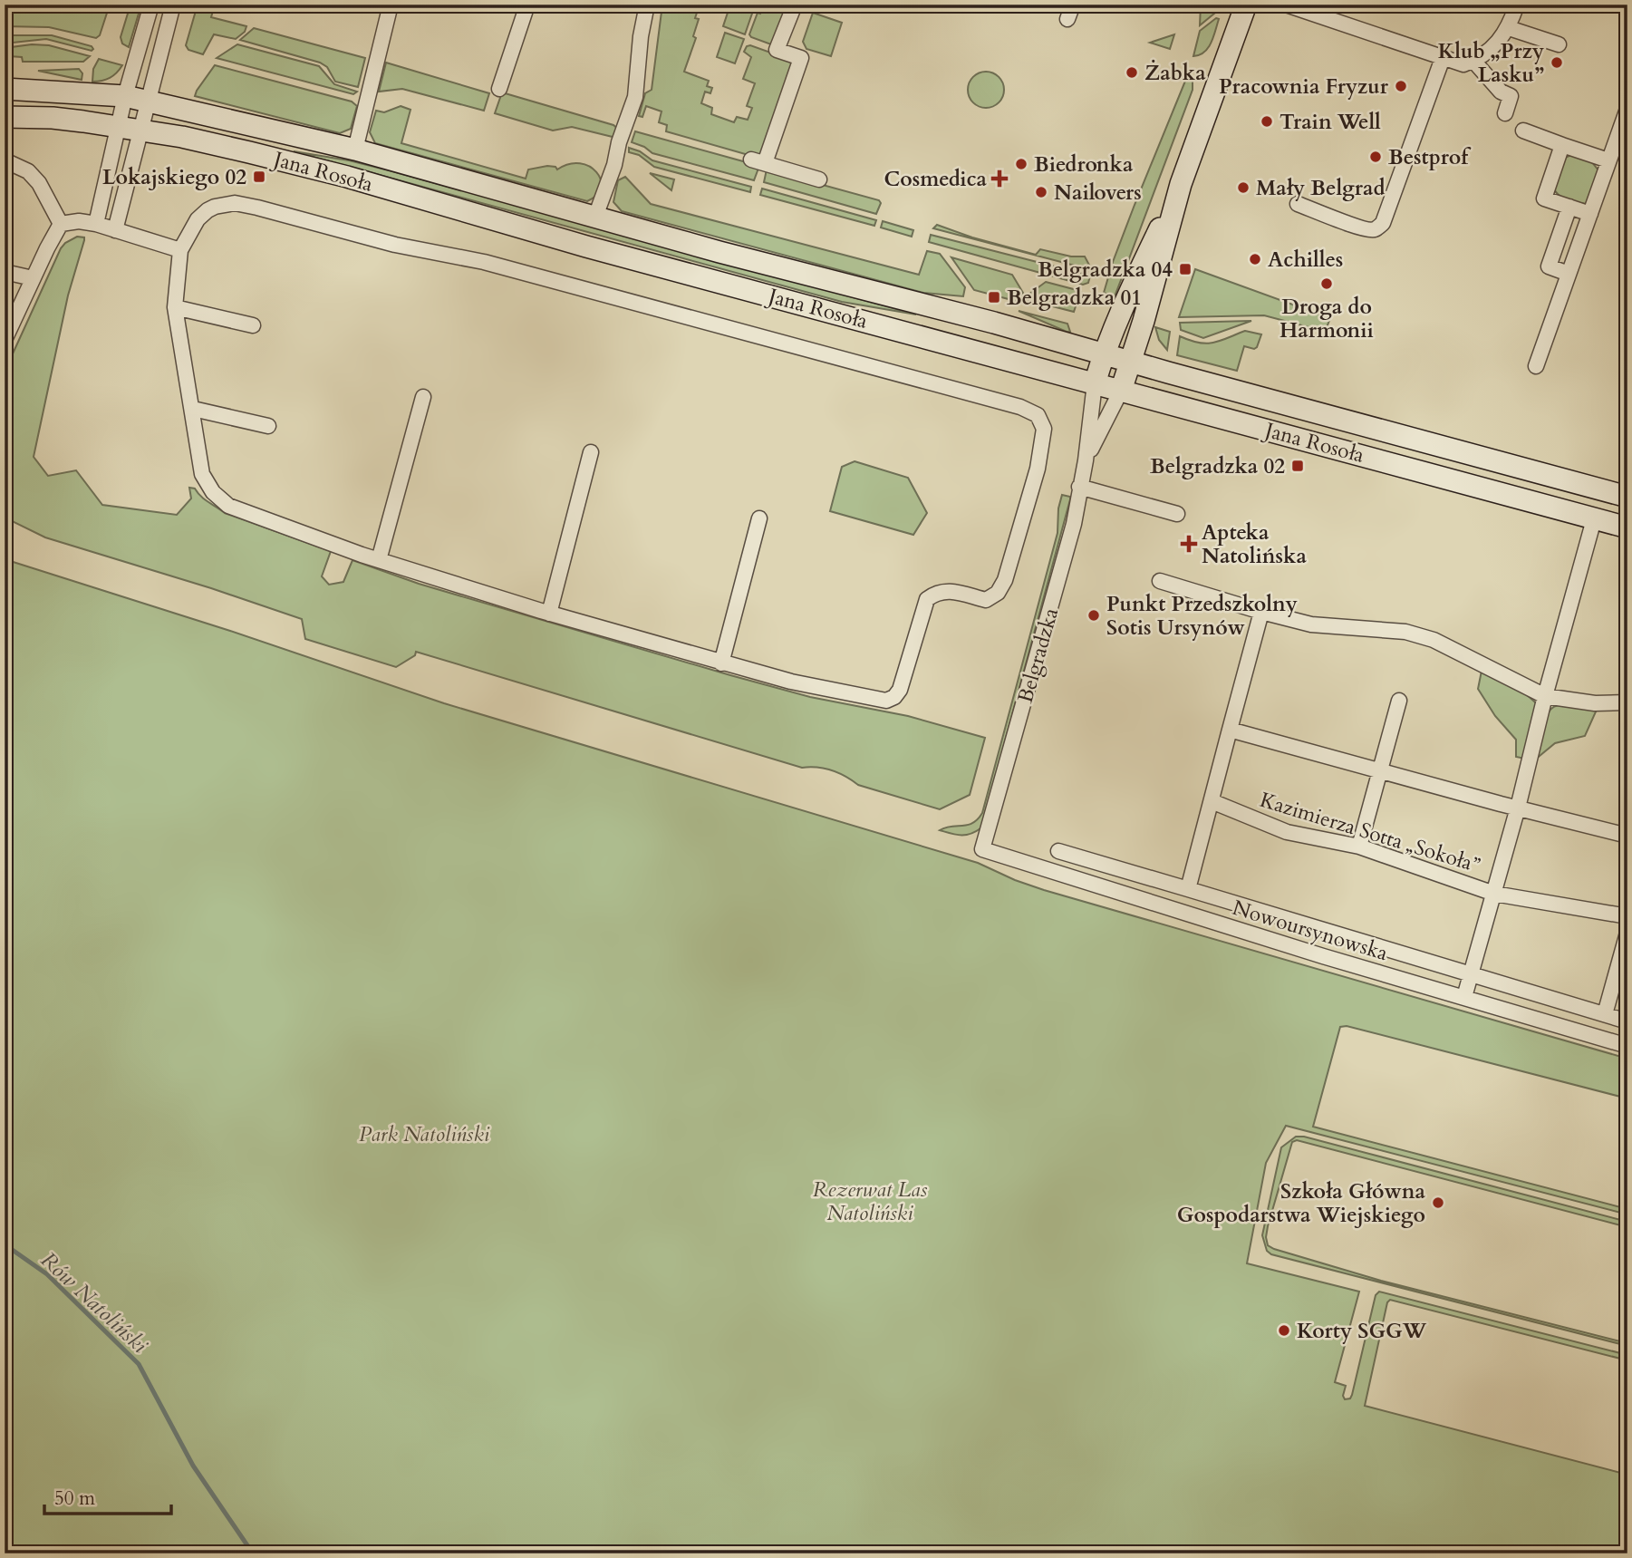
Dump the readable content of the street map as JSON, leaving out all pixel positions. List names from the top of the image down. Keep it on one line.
{"streets":{"street":["Jana Rosoła","Belgradzka","Kazimierza Sotta „Sokoła”","Nowoursynowska"]},"crossings":[["Jana Rosoła","Belgradzka"],["Belgradzka","Nowoursynowska"]],"water":["Rów Natoliński"],"parks":["Park Natoliński","Rezerwat Las Natoliński"],"places":{"other":["Klub „Przy Lasku”","Żabka","Pracownia Fryzur","Train Well","Bestprof","Biedronka","Mały Belgrad","Nailovers","Achilles","Droga do Harmonii","Punkt Przedszkolny Sotis Ursynów","Szkoła Główna Gospodarstwa Wiejskiego","Korty SGGW"],"transit":["Lokajskiego 02","Belgradzka 04","Belgradzka 01","Belgradzka 02"],"health":["Cosmedica","Apteka Natolińska"]},"scale_bar":"50 m"}
